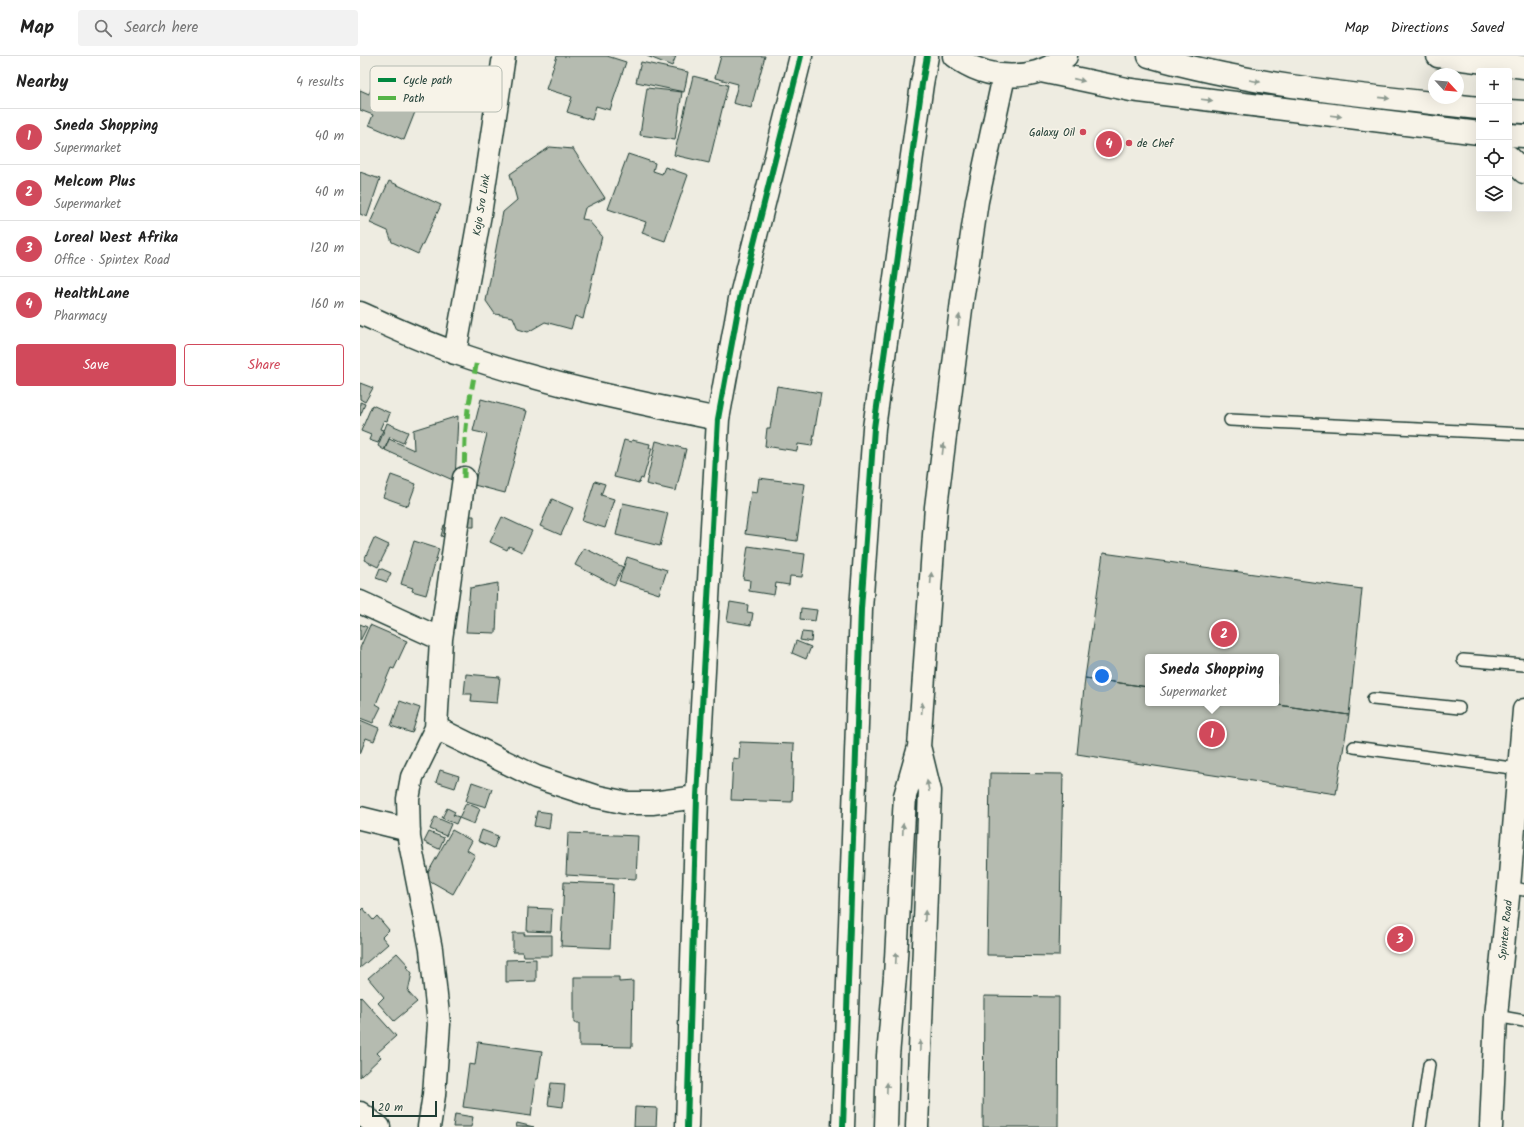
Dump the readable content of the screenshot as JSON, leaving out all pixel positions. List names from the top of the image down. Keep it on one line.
{"streets":{"street":["Kojo Sro Link","Spintex Road"]},"places":["Galaxy Oil","de Chef"],"legend":["Cycle path","Path"],"scale_bar":"20 m","north":"bottom right","page":{"header":"Map","search":"Search here","nav":["Map","Directions","Saved"],"heading":["Nearby","4 results"],"map_buttons":["+","−"],"list":[{"mark":"1","name":"Sneda Shopping","note":"Supermarket","value":"40 m"},{"mark":"2","name":"Melcom Plus","note":"Supermarket","value":"40 m"},{"mark":"3","name":"Loreal West Afrika","note":"Office · Spintex Road","value":"120 m"},{"mark":"4","name":"HealthLane","note":"Pharmacy","value":"160 m"}],"pins":["4","2","1","3"],"buttons":["Save","Share"],"popup":["Sneda Shopping","Supermarket"],"scale":"20 m"}}
